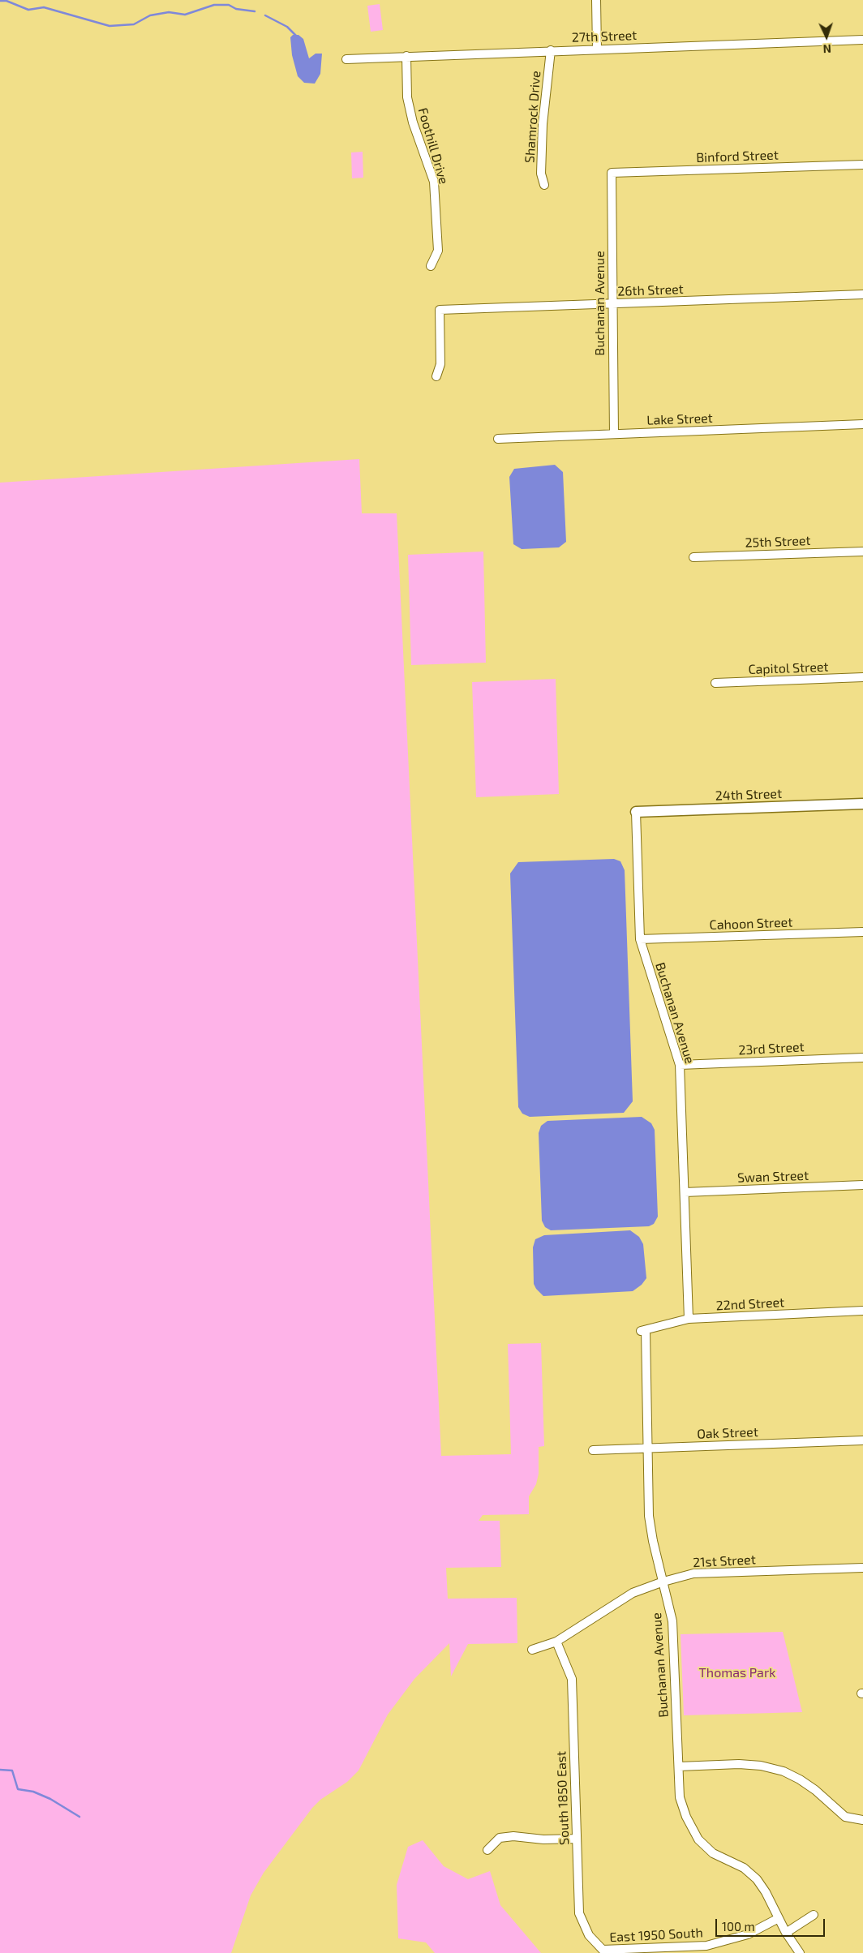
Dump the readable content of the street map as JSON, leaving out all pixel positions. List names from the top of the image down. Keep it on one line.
{"streets":{"street":["27th Street","Shamrock Drive","Foothill Drive","Binford Street","26th Street","Buchanan Avenue","Lake Street","25th Street","Capitol Street","24th Street","Cahoon Street","23rd Street","Swan Street","22nd Street","Oak Street","21st Street","South 1850 East","East 1950 South"]},"crossings":[["27th Street","Shamrock Drive"],["27th Street","Foothill Drive"],["Binford Street","Buchanan Avenue"],["26th Street","Buchanan Avenue"],["Buchanan Avenue","Lake Street"],["Buchanan Avenue","24th Street"],["Buchanan Avenue","Cahoon Street"],["Buchanan Avenue","23rd Street"],["Buchanan Avenue","Swan Street"],["Buchanan Avenue","22nd Street"],["Buchanan Avenue","Oak Street"],["Buchanan Avenue","21st Street"],["Buchanan Avenue","East 1950 South"],["21st Street","South 1850 East"],["South 1850 East","East 1950 South"]],"parks":["Thomas Park"],"scale_bar":"100 m","north":"bottom"}
